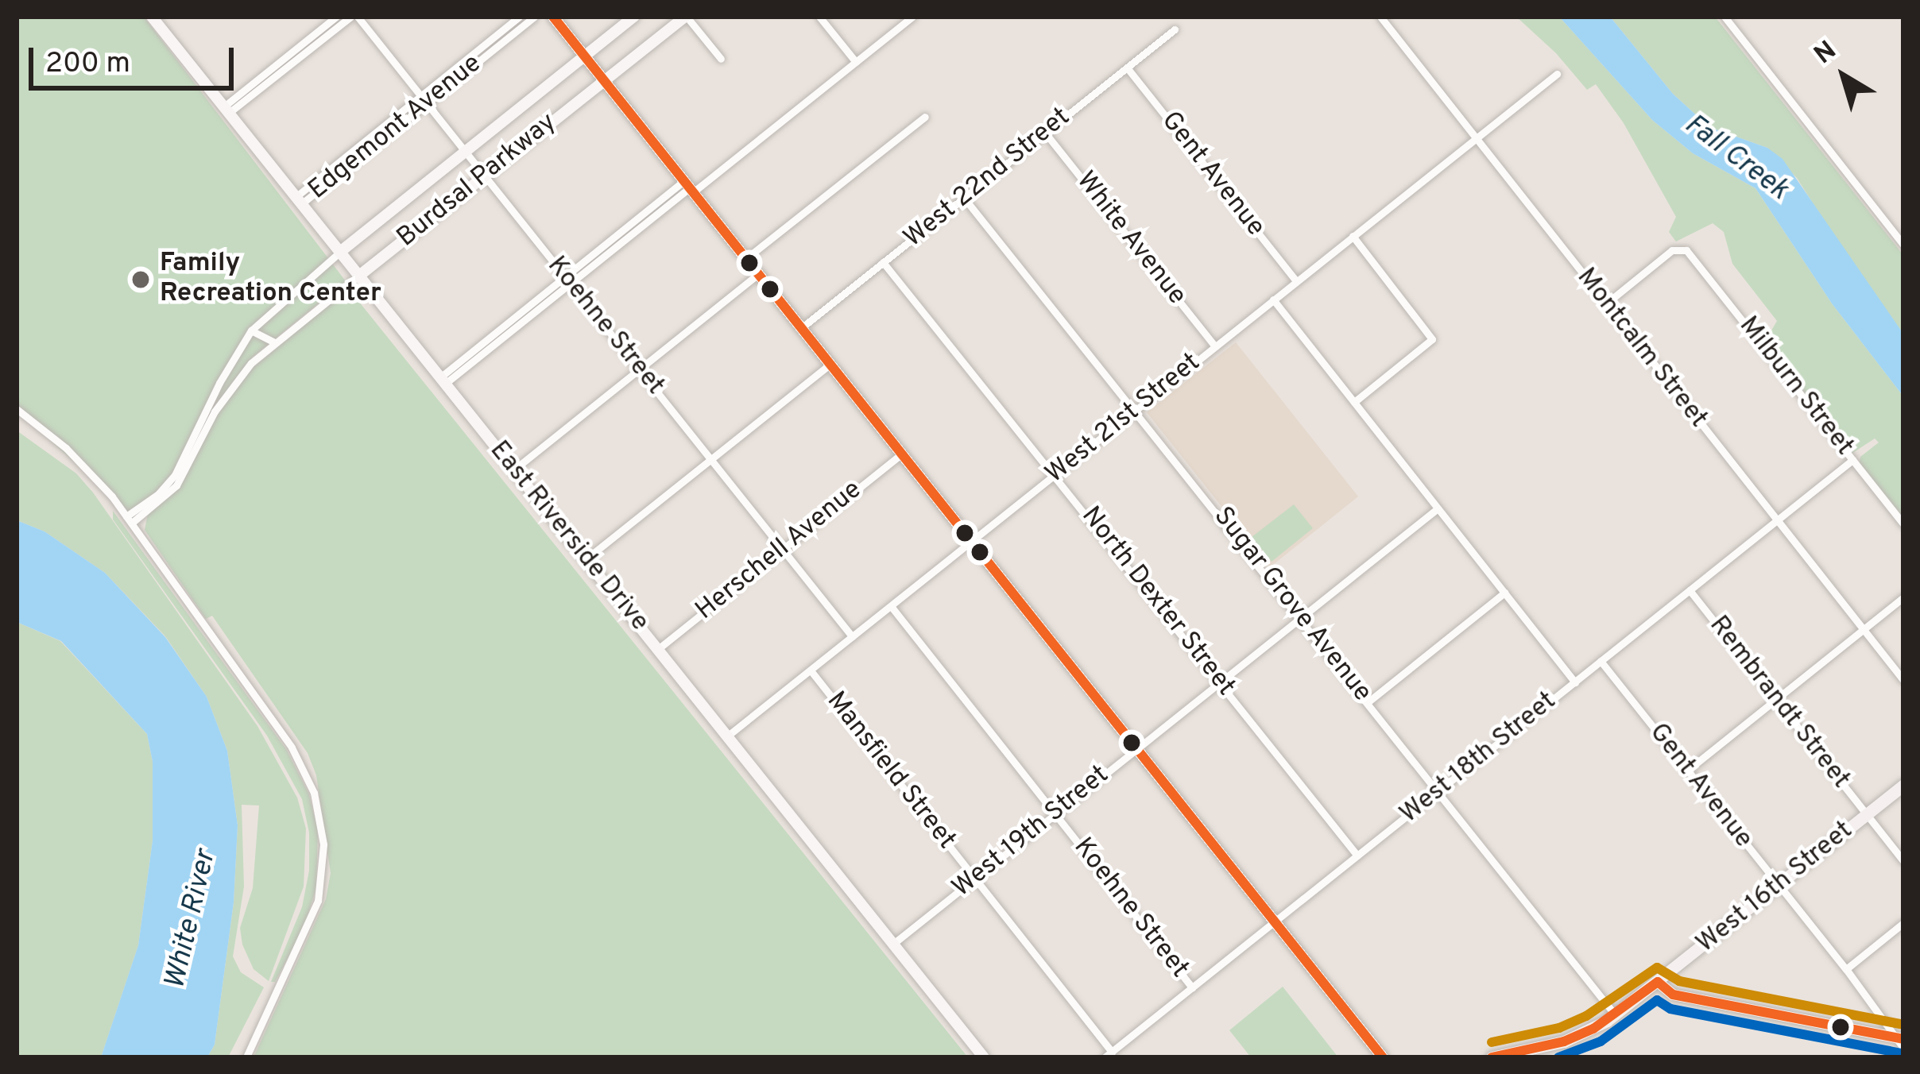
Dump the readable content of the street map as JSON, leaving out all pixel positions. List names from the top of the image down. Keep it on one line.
{"streets":{"main road":["West 16th Street"],"street":["Edgemont Avenue","Gent Avenue","West 22nd Street","Burdsal Parkway","White Avenue","Koehne Street","Montcalm Street","Milburn Street","West 21st Street","East Riverside Drive","Herschell Avenue","North Dexter Street","Sugar Grove Avenue","Rembrandt Street","West 18th Street","Mansfield Street","West 19th Street"]},"crossings":[["Edgemont Avenue","Koehne Street"],["Edgemont Avenue","East Riverside Drive"],["Gent Avenue","West 22nd Street"],["Gent Avenue","West 21st Street"],["Gent Avenue","West 18th Street"],["Gent Avenue","West 16th Street"],["West 22nd Street","White Avenue"],["West 22nd Street","North Dexter Street"],["West 22nd Street","Sugar Grove Avenue"],["Burdsal Parkway","Koehne Street"],["Burdsal Parkway","East Riverside Drive"],["White Avenue","West 21st Street"],["Koehne Street","West 21st Street"],["Koehne Street","Herschell Avenue"],["Koehne Street","West 18th Street"],["Koehne Street","West 19th Street"],["Montcalm Street","Milburn Street"],["Montcalm Street","West 21st Street"],["Montcalm Street","West 18th Street"],["Milburn Street","West 18th Street"],["West 21st Street","East Riverside Drive"],["West 21st Street","North Dexter Street"],["West 21st Street","Sugar Grove Avenue"],["West 21st Street","Mansfield Street"],["East Riverside Drive","Herschell Avenue"],["East Riverside Drive","West 19th Street"],["North Dexter Street","West 18th Street"],["North Dexter Street","West 19th Street"],["Sugar Grove Avenue","West 18th Street"],["Sugar Grove Avenue","West 19th Street"],["Sugar Grove Avenue","West 16th Street"],["Rembrandt Street","West 18th Street"],["Rembrandt Street","West 16th Street"],["West 18th Street","Mansfield Street"],["Mansfield Street","West 19th Street"]],"water":["Fall Creek","White River"],"places":["Family Recreation Center"],"scale_bar":"200 m","north":"top left"}
